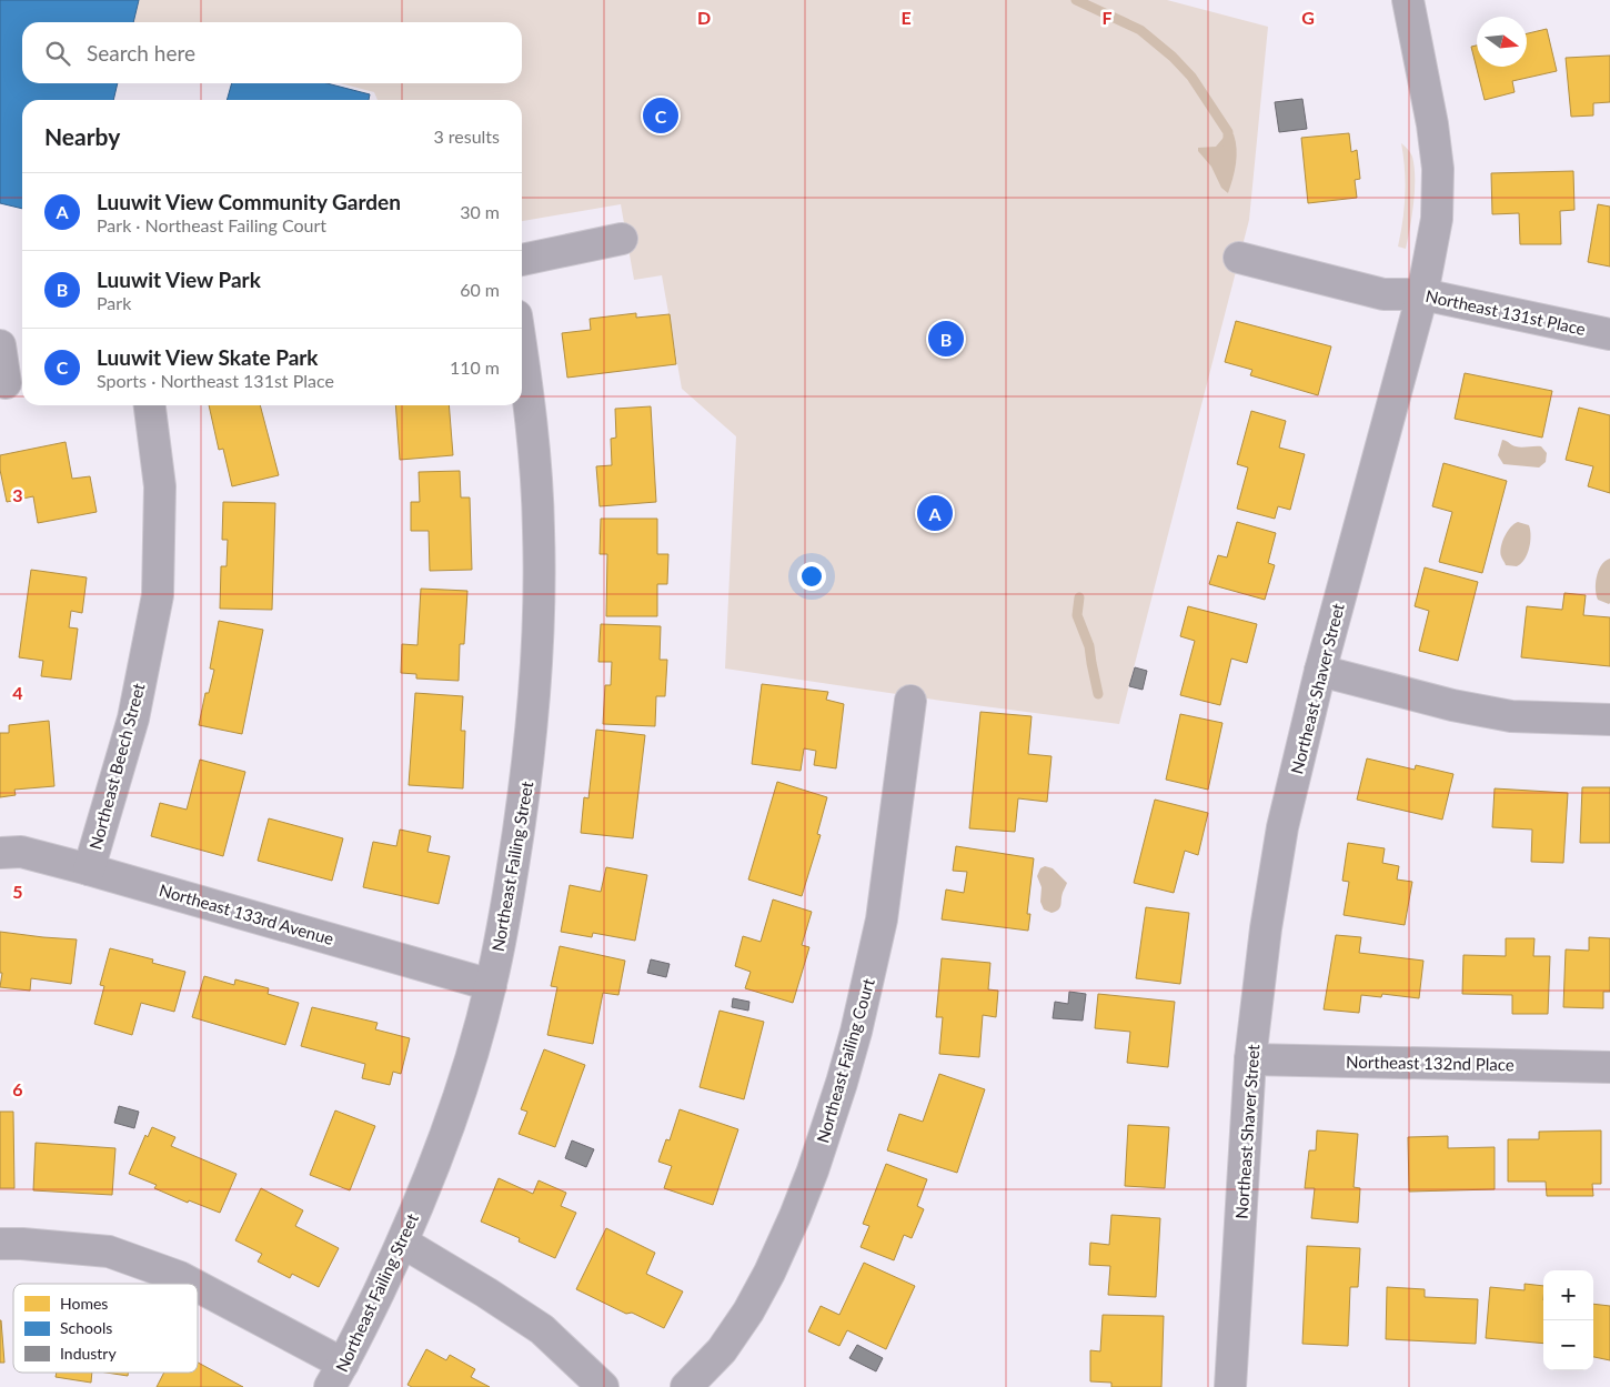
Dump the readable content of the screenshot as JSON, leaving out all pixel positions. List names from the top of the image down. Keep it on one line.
{"streets":{"street":["Northeast 131st Place","Northeast Shaver Street","Northeast Beech Street","Northeast Failing Street","Northeast 133rd Avenue","Northeast Failing Court","Northeast 132nd Place"]},"crossings":[["Northeast 131st Place","Northeast Shaver Street"],["Northeast Shaver Street","Northeast 132nd Place"],["Northeast Beech Street","Northeast 133rd Avenue"],["Northeast Failing Street","Northeast 133rd Avenue"]],"legend":["Homes","Schools","Industry"],"north":"right","page":{"search":"Search here","pins":["C","B","A"],"heading":["Nearby","3 results"],"list":[{"mark":"A","name":"Luuwit View Community Garden","note":"Park · Northeast Failing Court","value":"30 m"},{"mark":"B","name":"Luuwit View Park","note":"Park","value":"60 m"},{"mark":"C","name":"Luuwit View Skate Park","note":"Sports · Northeast 131st Place","value":"110 m"}],"map_buttons":["+","−"]},"grid":{"columns":["D","E","F","G"],"rows":["3","4","5","6"]}}
